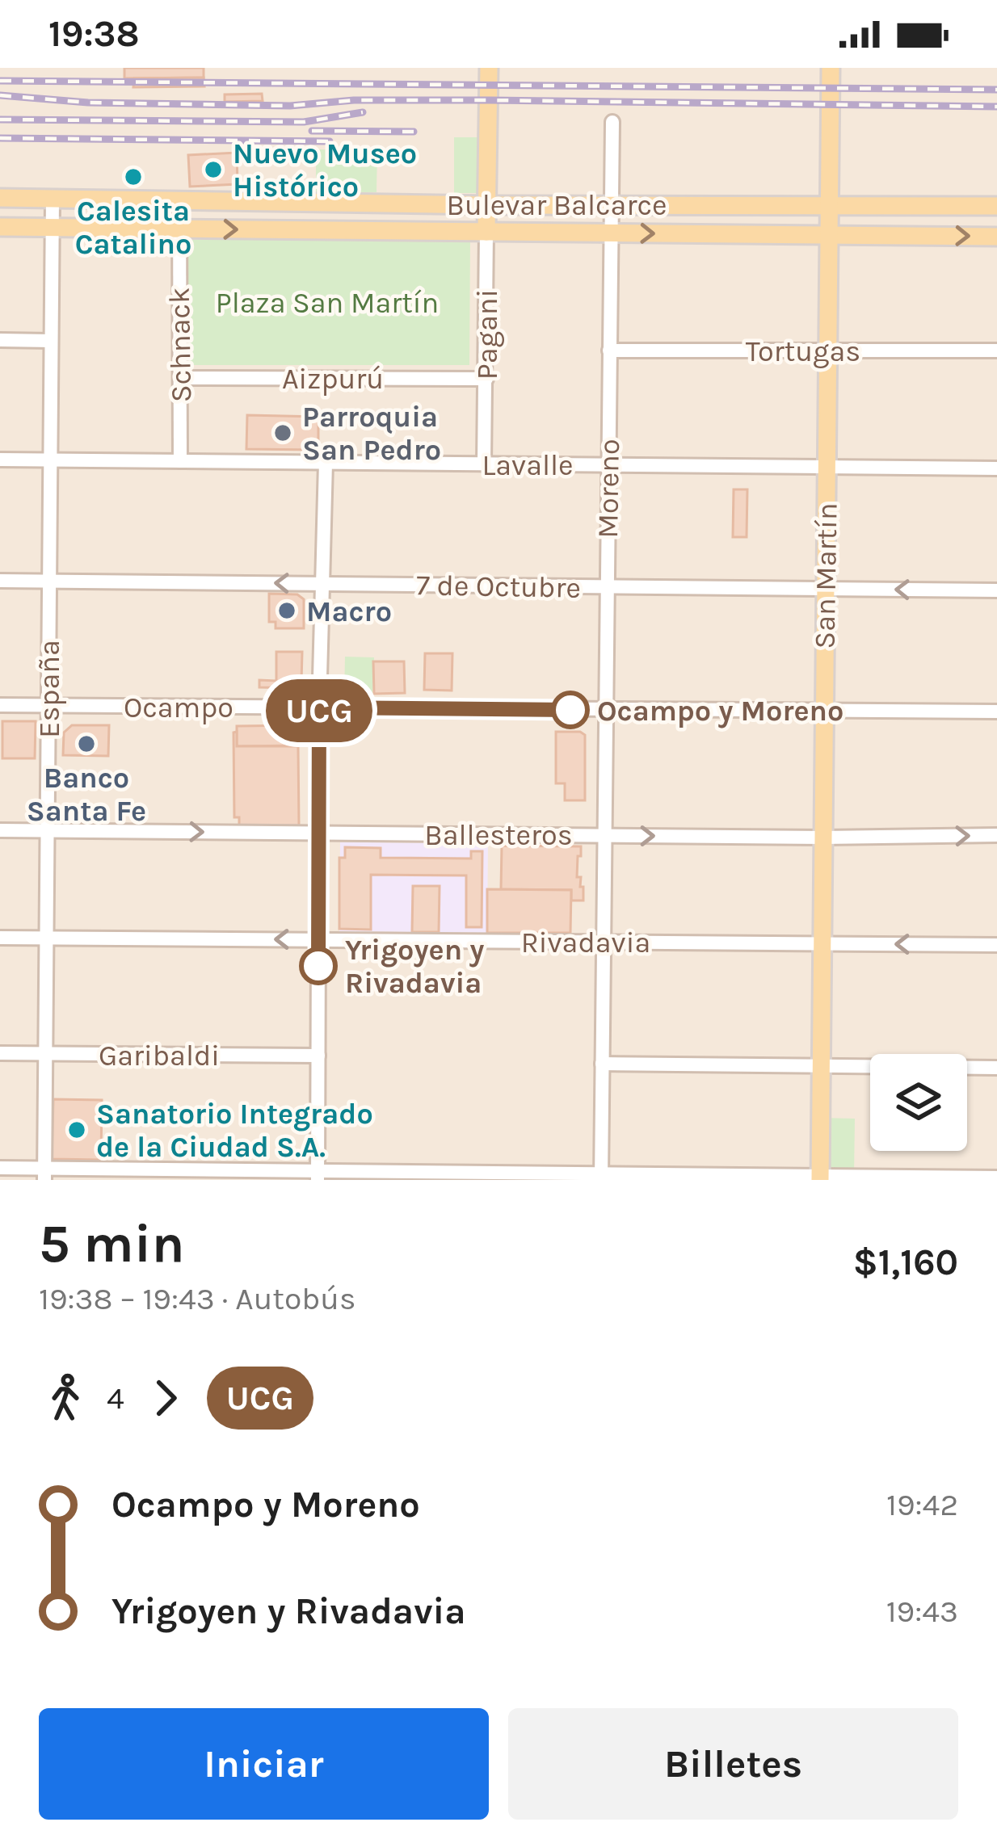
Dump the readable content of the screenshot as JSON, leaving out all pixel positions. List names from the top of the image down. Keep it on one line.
{"streets":{"main road":["Bulevar Balcarce","Pagani","San Martín"],"street":["Schnack","Tortugas","Aizpurú","Lavalle","Moreno","7 de Octubre","España","Ocampo","Ballesteros","Rivadavia","Garibaldi"]},"crossings":[["Bulevar Balcarce","Pagani"],["Bulevar Balcarce","Schnack"],["Bulevar Balcarce","Moreno"],["Bulevar Balcarce","San Martín"],["Bulevar Balcarce","España"],["Pagani","Aizpurú"],["Pagani","Lavalle"],["Schnack","Aizpurú"],["Schnack","Lavalle"],["Tortugas","Moreno"],["Tortugas","San Martín"],["Lavalle","Moreno"],["Lavalle","San Martín"],["Lavalle","España"],["Moreno","7 de Octubre"],["Moreno","Ocampo"],["Moreno","Ballesteros"],["Moreno","Rivadavia"],["San Martín","7 de Octubre"],["San Martín","Ocampo"],["San Martín","Ballesteros"],["San Martín","Rivadavia"],["7 de Octubre","España"],["España","Ocampo"],["España","Ballesteros"],["España","Rivadavia"],["España","Garibaldi"]],"one_way":["7 de Octubre","Ballesteros","Rivadavia"],"parks":["Plaza San Martín"],"places":["Nuevo Museo Histórico","Calesita Catalino","Parroquia San Pedro","Macro","Ocampo y Moreno","Banco Santa Fe","Yrigoyen y Rivadavia","Sanatorio Integrado de la Ciudad S.A."],"lines":["bus line UCG"],"page":{"status":"19:38","on_map":"UCG","heading":["5 min","19:38 – 19:43 · Autobús","$1,160"],"legs":["4","UCG"],"list":[{"name":"Ocampo y Moreno","value":"19:42"},{"name":"Yrigoyen y Rivadavia","value":"19:43"}],"buttons":["Iniciar","Billetes"]}}
